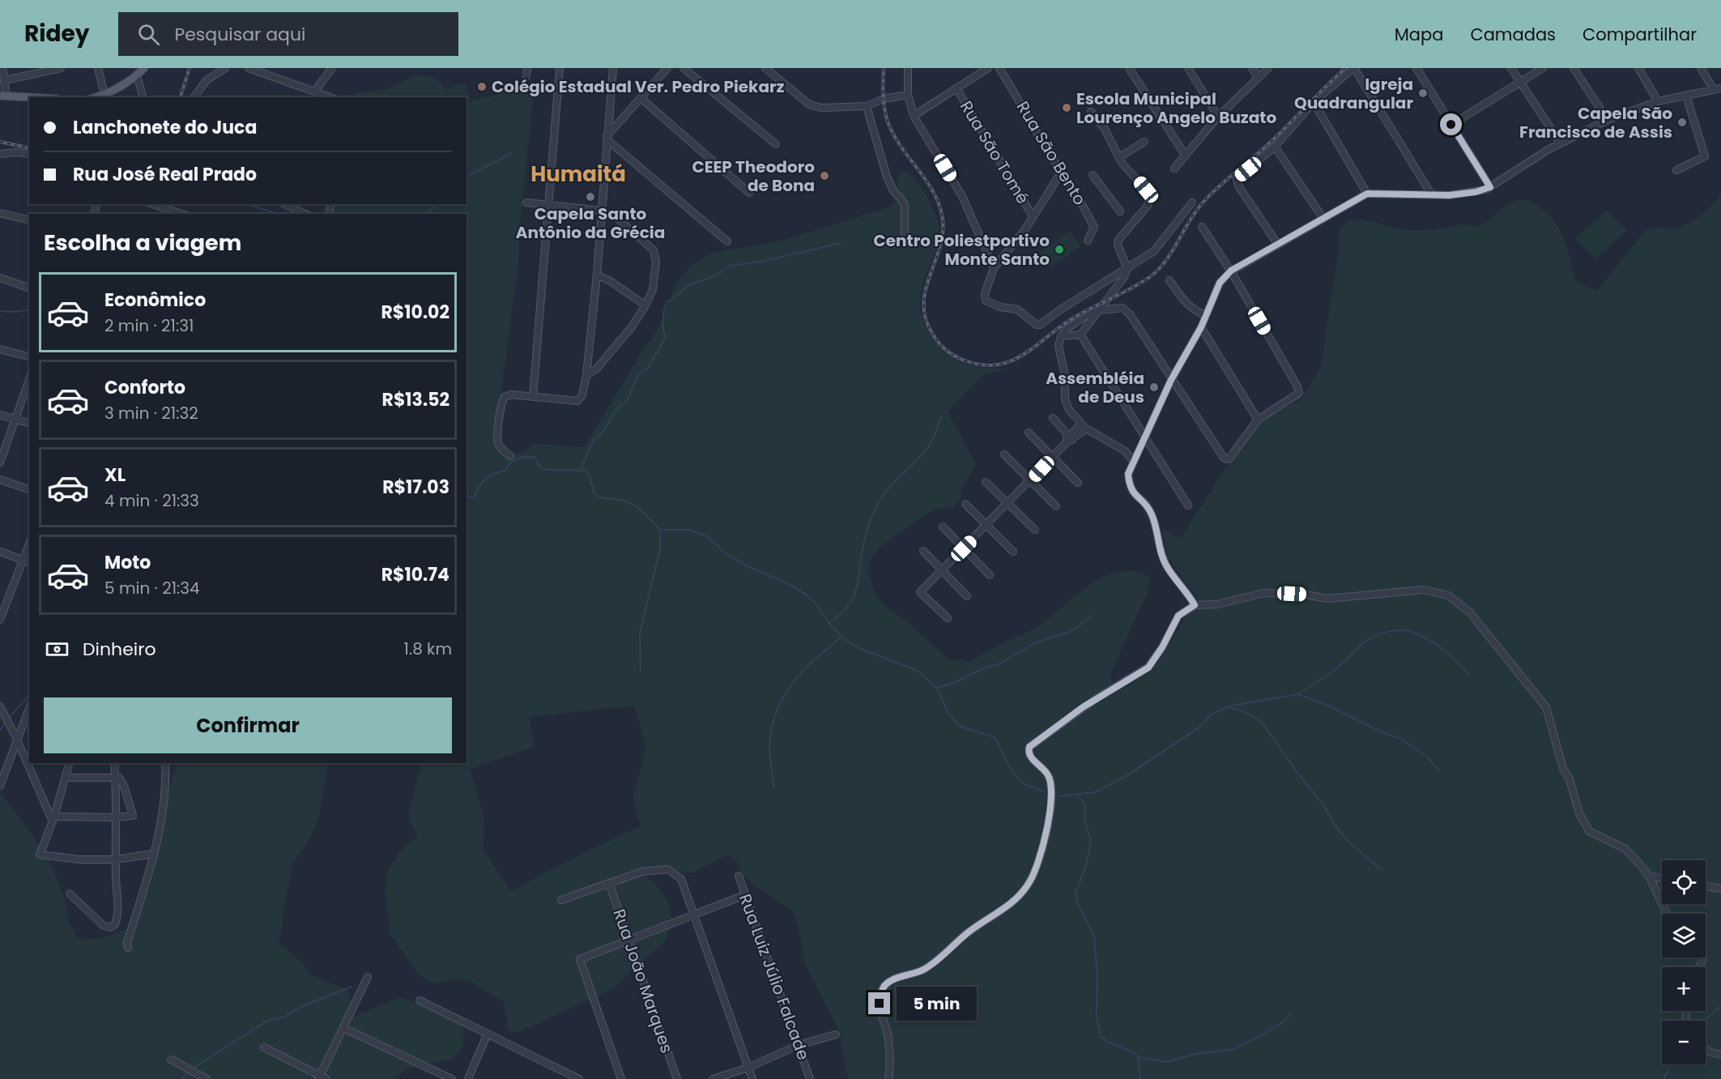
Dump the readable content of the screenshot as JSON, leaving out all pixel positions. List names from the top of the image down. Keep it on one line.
{"streets":{"street":["Rua São Tomé","Rua São Bento","Rua Luiz Júlio Falcade","Rua João Marques"]},"districts":["Humaitá"],"places":["Colégio Estadual Ver. Pedro Piekarz","Igreja Quadrangular","Escola Municipal Lourenço Angelo Buzato","Capela São Francisco de Assis","CEEP Theodoro de Bona","Capela Santo Antônio da Grécia","Centro Poliestportivo Monte Santo","Assembléia de Deus"],"page":{"header":"Ridey","search":"Pesquisar aqui","nav":["Mapa","Camadas","Compartilhar"],"banner":["Lanchonete do Juca","Rua José Real Prado"],"heading":"Escolha a viagem","list":[{"name":"Econômico","note":"2 min · 21:31","value":"R$10.02"},{"name":"Conforto","note":"3 min · 21:32","value":"R$13.52"},{"name":"XL","note":"4 min · 21:33","value":"R$17.03"},{"name":"Moto","note":"5 min · 21:34","value":"R$10.74"}],"pay":["Dinheiro","1.8 km"],"buttons":"Confirmar","map_buttons":["+","−"],"bubble":"5 min"}}
